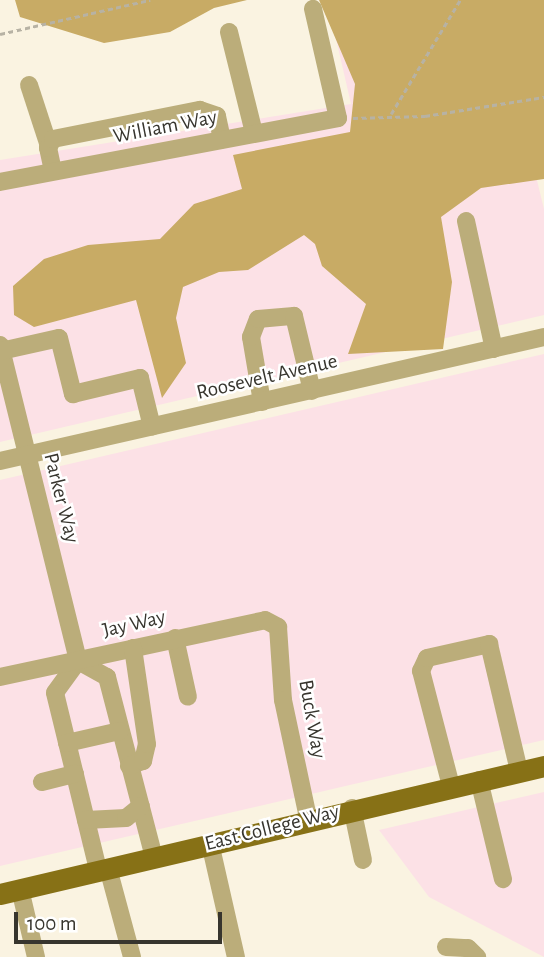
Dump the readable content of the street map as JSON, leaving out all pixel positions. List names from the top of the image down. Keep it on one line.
{"streets":{"main road":["East College Way"],"street":["William Way","Roosevelt Avenue","Parker Way","Jay Way","Buck Way"]},"crossings":[["Roosevelt Avenue","Parker Way"],["Parker Way","Jay Way"],["Jay Way","Buck Way"],["Buck Way","East College Way"]],"scale_bar":"100 m"}
